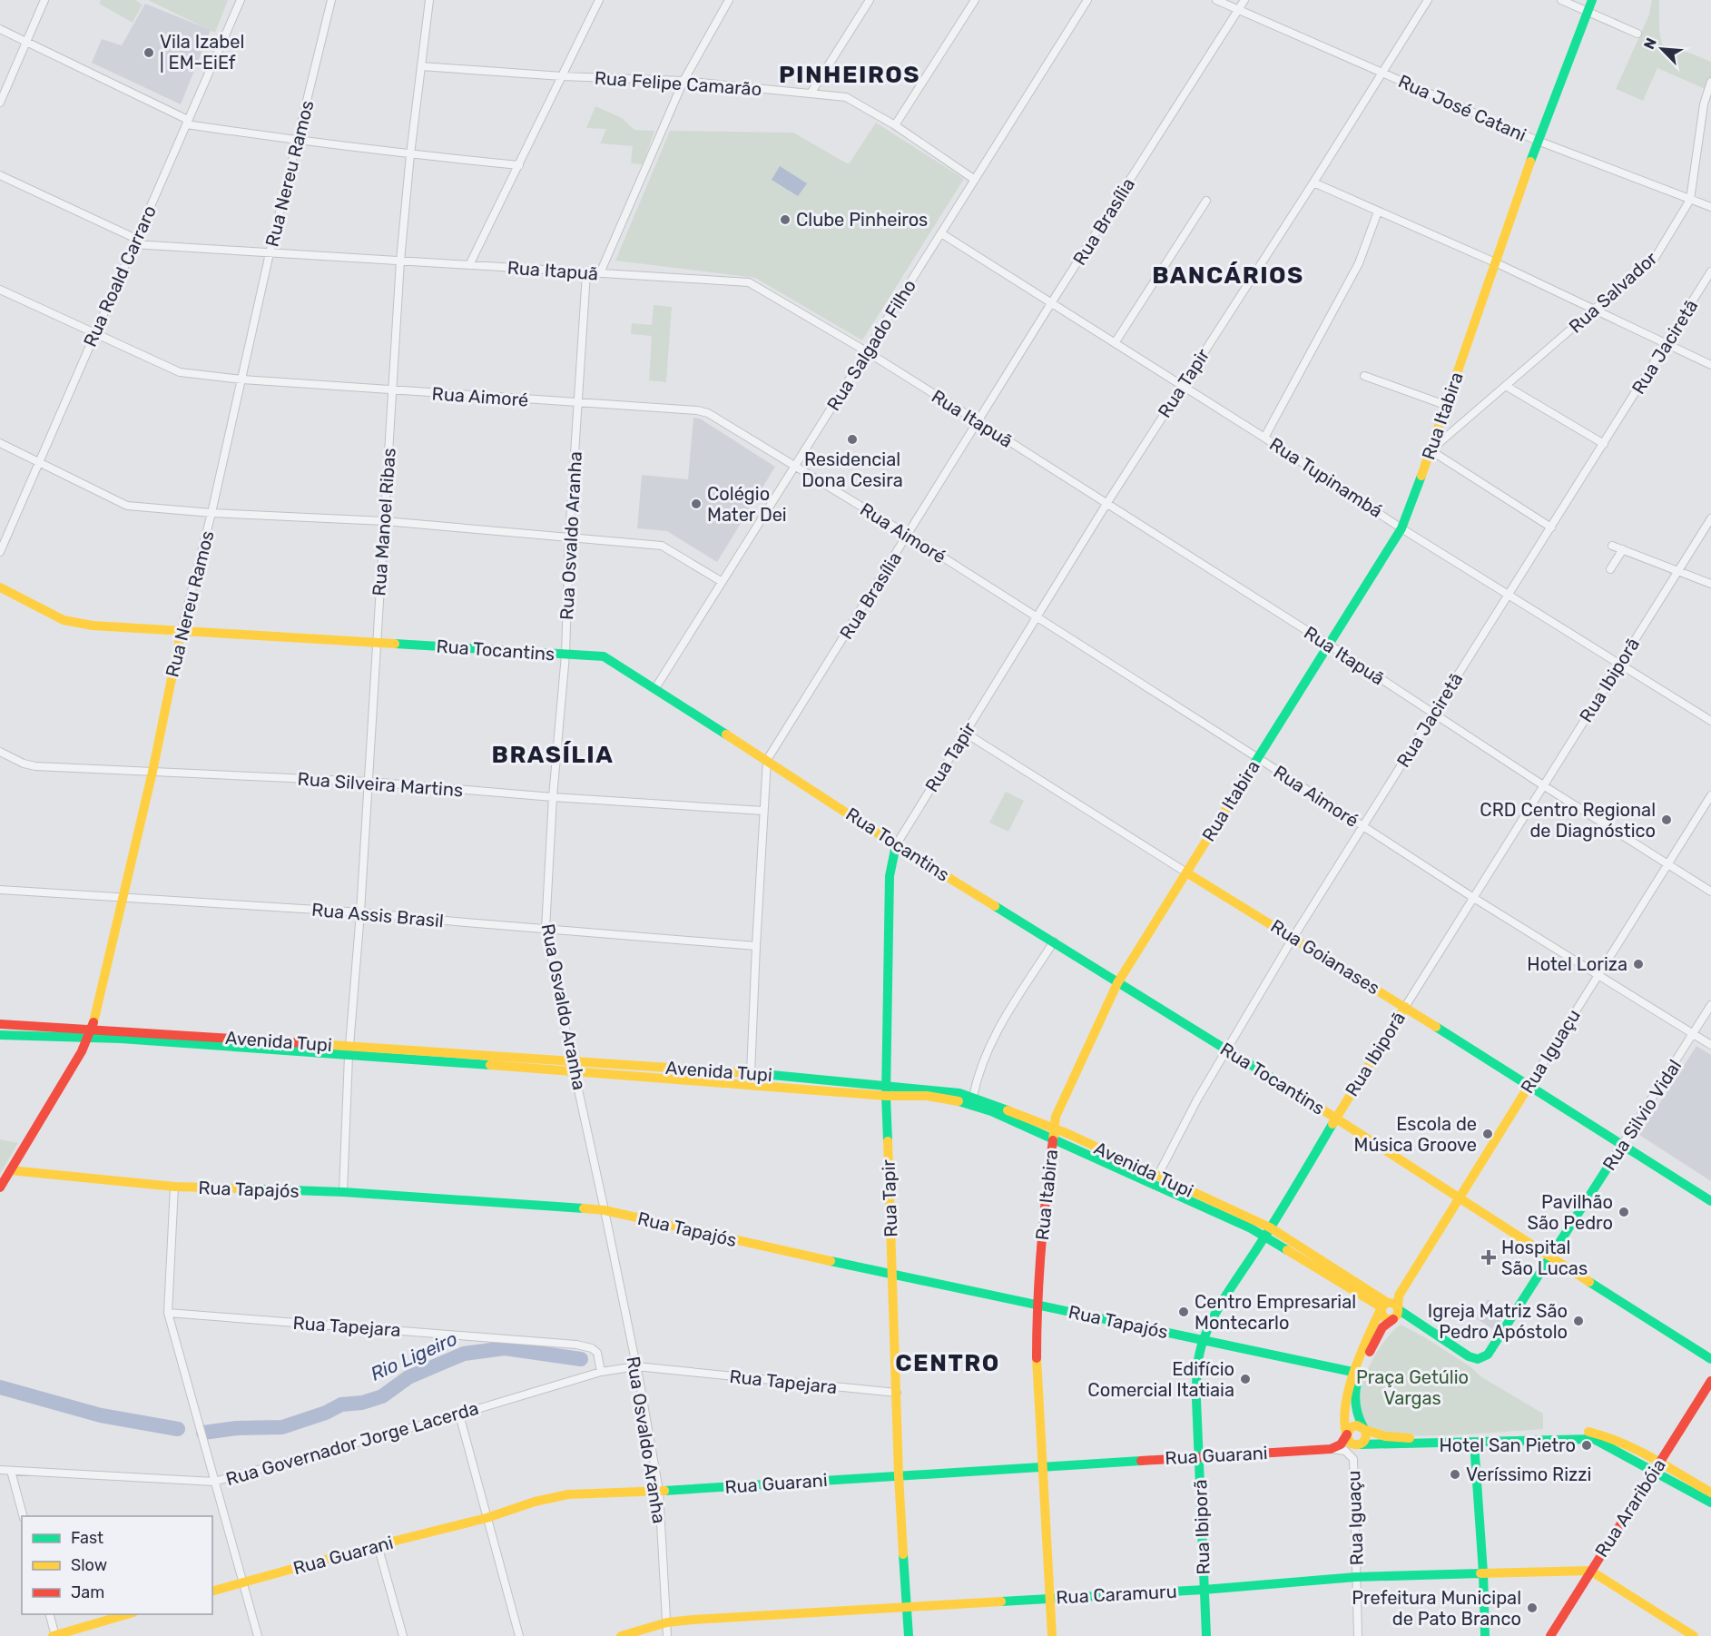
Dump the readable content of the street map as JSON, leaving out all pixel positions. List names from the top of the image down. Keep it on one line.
{"streets":{"street":["Rua Felipe Camarão","Rua José Catani","Rua Nereu Ramos","Rua Brasília","Rua Itapuã","Rua Roald Carraro","Rua Salvador","Rua Salgado Filho","Rua Jaciretã","Rua Tapir","Rua Aimoré","Rua Itabira","Rua Tupinambá","Rua Manoel Ribas","Rua Osvaldo Aranha","Rua Tocantins","Rua Ibiporã","Rua Silveira Martins","Rua Assis Brasil","Rua Goianases","Avenida Tupi","Rua Iguaçu","Rua Silvio Vidal","Rua Tapajós","Rua Tapejara","Rua Governador Jorge Lacerda","Rua Guarani","Rua Araribóia","Rua Caramuru"]},"crossings":[["Rua Felipe Camarão","Rua Salgado Filho"],["Rua Felipe Camarão","Rua Manoel Ribas"],["Rua José Catani","Rua Brasília"],["Rua José Catani","Rua Salvador"],["Rua José Catani","Rua Tapir"],["Rua José Catani","Rua Itabira"],["Rua Nereu Ramos","Rua Itapuã"],["Rua Nereu Ramos","Rua Aimoré"],["Rua Nereu Ramos","Rua Tocantins"],["Rua Nereu Ramos","Rua Silveira Martins"],["Rua Nereu Ramos","Rua Assis Brasil"],["Rua Nereu Ramos","Avenida Tupi"],["Rua Nereu Ramos","Rua Tapajós"],["Rua Brasília","Rua Itapuã"],["Rua Brasília","Rua Aimoré"],["Rua Brasília","Rua Tupinambá"],["Rua Brasília","Rua Tocantins"],["Rua Brasília","Rua Silveira Martins"],["Rua Brasília","Rua Assis Brasil"],["Rua Brasília","Avenida Tupi"],["Rua Itapuã","Rua Roald Carraro"],["Rua Itapuã","Rua Salgado Filho"],["Rua Itapuã","Rua Jaciretã"],["Rua Itapuã","Rua Tapir"],["Rua Itapuã","Rua Itabira"],["Rua Itapuã","Rua Manoel Ribas"],["Rua Itapuã","Rua Osvaldo Aranha"],["Rua Itapuã","Rua Ibiporã"],["Rua Itapuã","Rua Iguaçu"],["Rua Roald Carraro","Rua Aimoré"],["Rua Salvador","Rua Itabira"],["Rua Salgado Filho","Rua Aimoré"],["Rua Salgado Filho","Rua Tupinambá"],["Rua Salgado Filho","Rua Tocantins"],["Rua Jaciretã","Rua Aimoré"],["Rua Jaciretã","Rua Tupinambá"],["Rua Jaciretã","Rua Tocantins"],["Rua Jaciretã","Rua Goianases"],["Rua Jaciretã","Avenida Tupi"],["Rua Tapir","Rua Aimoré"],["Rua Tapir","Rua Tupinambá"],["Rua Tapir","Rua Tocantins"],["Rua Tapir","Rua Goianases"],["Rua Tapir","Avenida Tupi"],["Rua Tapir","Rua Tapajós"],["Rua Tapir","Rua Tapejara"],["Rua Tapir","Rua Guarani"],["Rua Tapir","Rua Caramuru"],["Rua Aimoré","Rua Itabira"],["Rua Aimoré","Rua Manoel Ribas"],["Rua Aimoré","Rua Osvaldo Aranha"],["Rua Aimoré","Rua Ibiporã"],["Rua Aimoré","Rua Iguaçu"],["Rua Aimoré","Rua Silvio Vidal"],["Rua Itabira","Rua Tupinambá"],["Rua Itabira","Rua Tocantins"],["Rua Itabira","Rua Goianases"],["Rua Itabira","Avenida Tupi"],["Rua Itabira","Rua Tapajós"],["Rua Itabira","Rua Guarani"],["Rua Itabira","Rua Caramuru"],["Rua Tupinambá","Rua Ibiporã"],["Rua Manoel Ribas","Rua Tocantins"],["Rua Manoel Ribas","Rua Silveira Martins"],["Rua Manoel Ribas","Rua Assis Brasil"],["Rua Manoel Ribas","Avenida Tupi"],["Rua Manoel Ribas","Rua Tapajós"],["Rua Osvaldo Aranha","Rua Tocantins"],["Rua Osvaldo Aranha","Rua Silveira Martins"],["Rua Osvaldo Aranha","Rua Assis Brasil"],["Rua Osvaldo Aranha","Avenida Tupi"],["Rua Osvaldo Aranha","Rua Tapajós"],["Rua Osvaldo Aranha","Rua Tapejara"],["Rua Osvaldo Aranha","Rua Guarani"],["Rua Osvaldo Aranha","Rua Caramuru"],["Rua Tocantins","Rua Ibiporã"],["Rua Tocantins","Rua Iguaçu"],["Rua Tocantins","Rua Silvio Vidal"],["Rua Ibiporã","Rua Goianases"],["Rua Ibiporã","Avenida Tupi"],["Rua Ibiporã","Rua Tapajós"],["Rua Ibiporã","Rua Guarani"],["Rua Ibiporã","Rua Caramuru"],["Rua Goianases","Rua Iguaçu"],["Rua Goianases","Rua Silvio Vidal"],["Rua Iguaçu","Rua Silvio Vidal"],["Rua Iguaçu","Rua Guarani"],["Rua Iguaçu","Rua Caramuru"],["Rua Tapejara","Rua Governador Jorge Lacerda"],["Rua Araribóia","Rua Caramuru"]],"districts":["PINHEIROS","BANCÁRIOS","BRASÍLIA","CENTRO"],"water":["Rio Ligeiro"],"parks":["Praça Getúlio Vargas"],"places":{"other":["Vila Izabel | EM-EiEf","Clube Pinheiros","Residencial Dona Cesira","Colégio Mater Dei","CRD Centro Regional de Diagnóstico","Hotel Loriza","Escola de Música Groove","Pavilhão São Pedro","Centro Empresarial Montecarlo","Igreja Matriz São Pedro Apóstolo","Edifício Comercial Itatiaia","Hotel San Pietro","Veríssimo Rizzi","Prefeitura Municipal de Pato Branco"],"health":["Hospital São Lucas"]},"legend":["Fast","Slow","Jam"],"north":"top left"}
